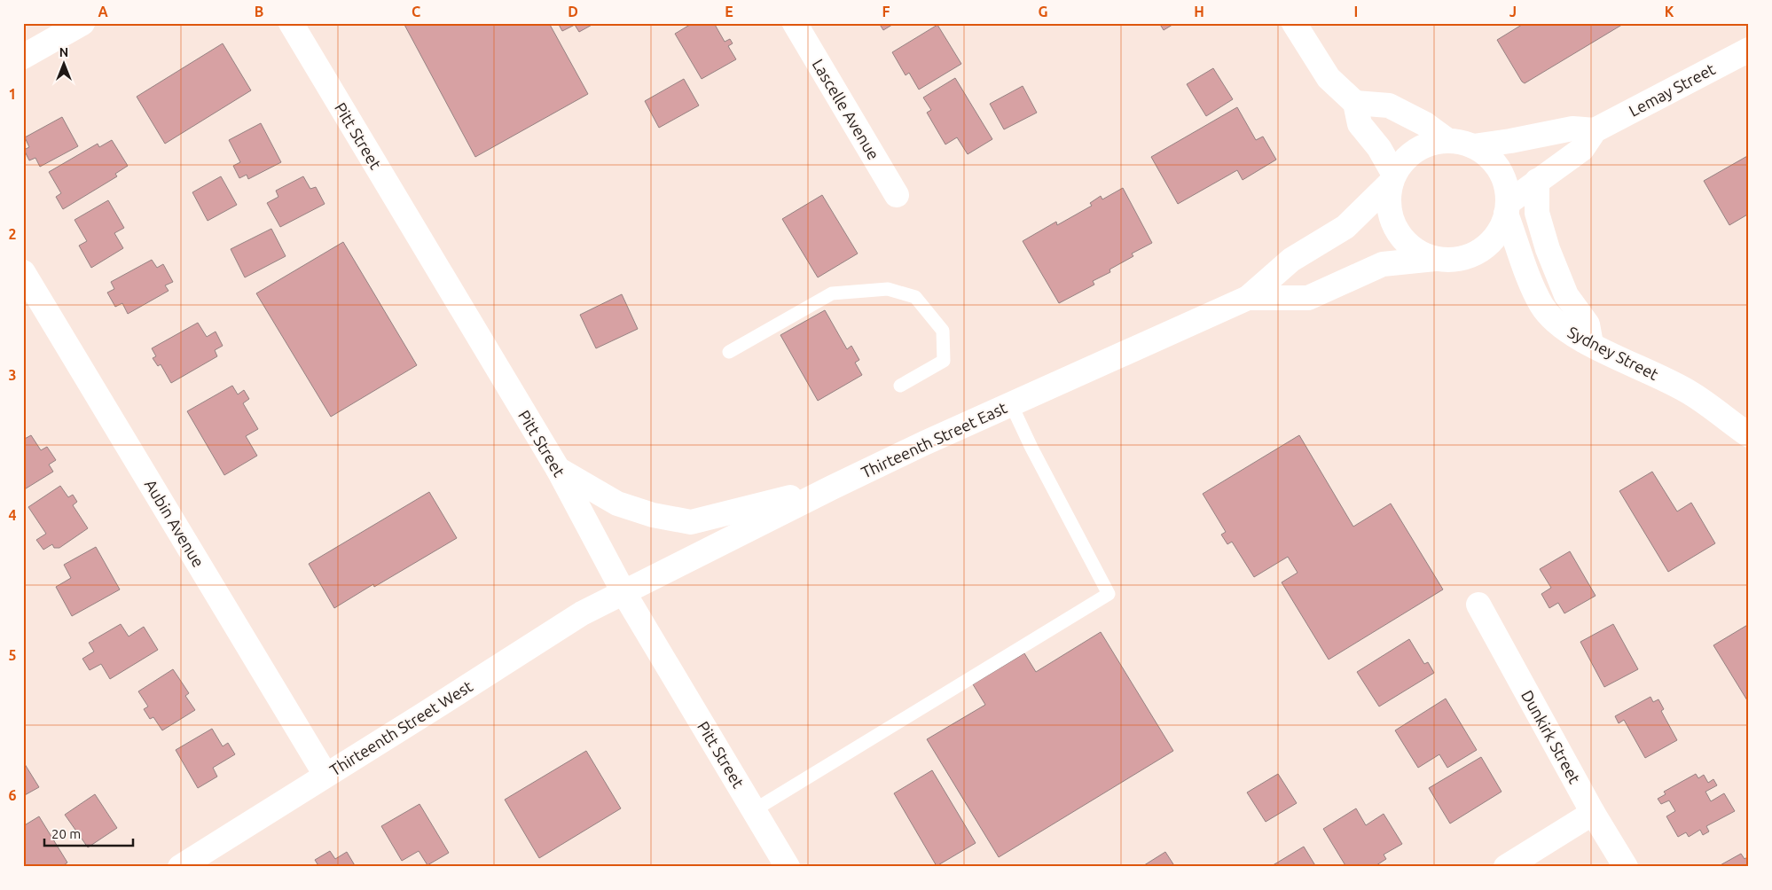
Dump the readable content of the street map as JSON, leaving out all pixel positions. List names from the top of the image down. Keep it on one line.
{"streets":{"street":["Lemay Street","Lascelle Avenue","Pitt Street","Sydney Street","Thirteenth Street East","Aubin Avenue","Thirteenth Street West","Dunkirk Street"]},"crossings":[["Lemay Street","Sydney Street"],["Lemay Street","Thirteenth Street East"],["Pitt Street","Thirteenth Street East"],["Pitt Street","Thirteenth Street West"],["Sydney Street","Thirteenth Street East"],["Thirteenth Street East","Thirteenth Street West"],["Aubin Avenue","Thirteenth Street West"]],"scale_bar":"20 m","north":"top","grid":{"columns":["A","B","C","D","E","F","G","H","I","J","K"],"rows":["1","2","3","4","5","6"]}}
